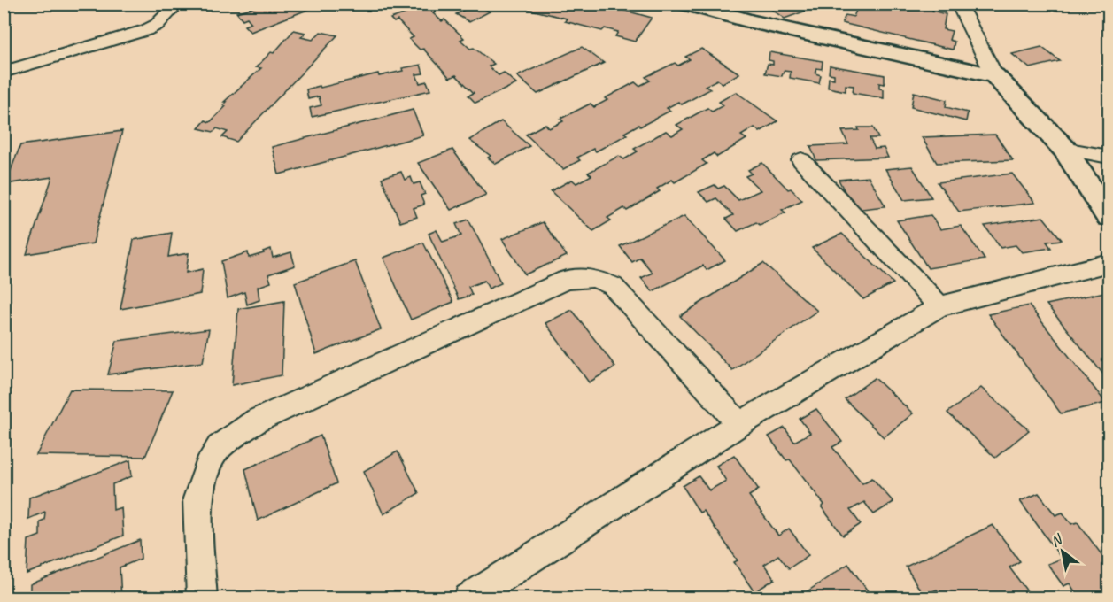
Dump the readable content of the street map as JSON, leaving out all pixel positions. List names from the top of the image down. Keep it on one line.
{"north":"top left"}
